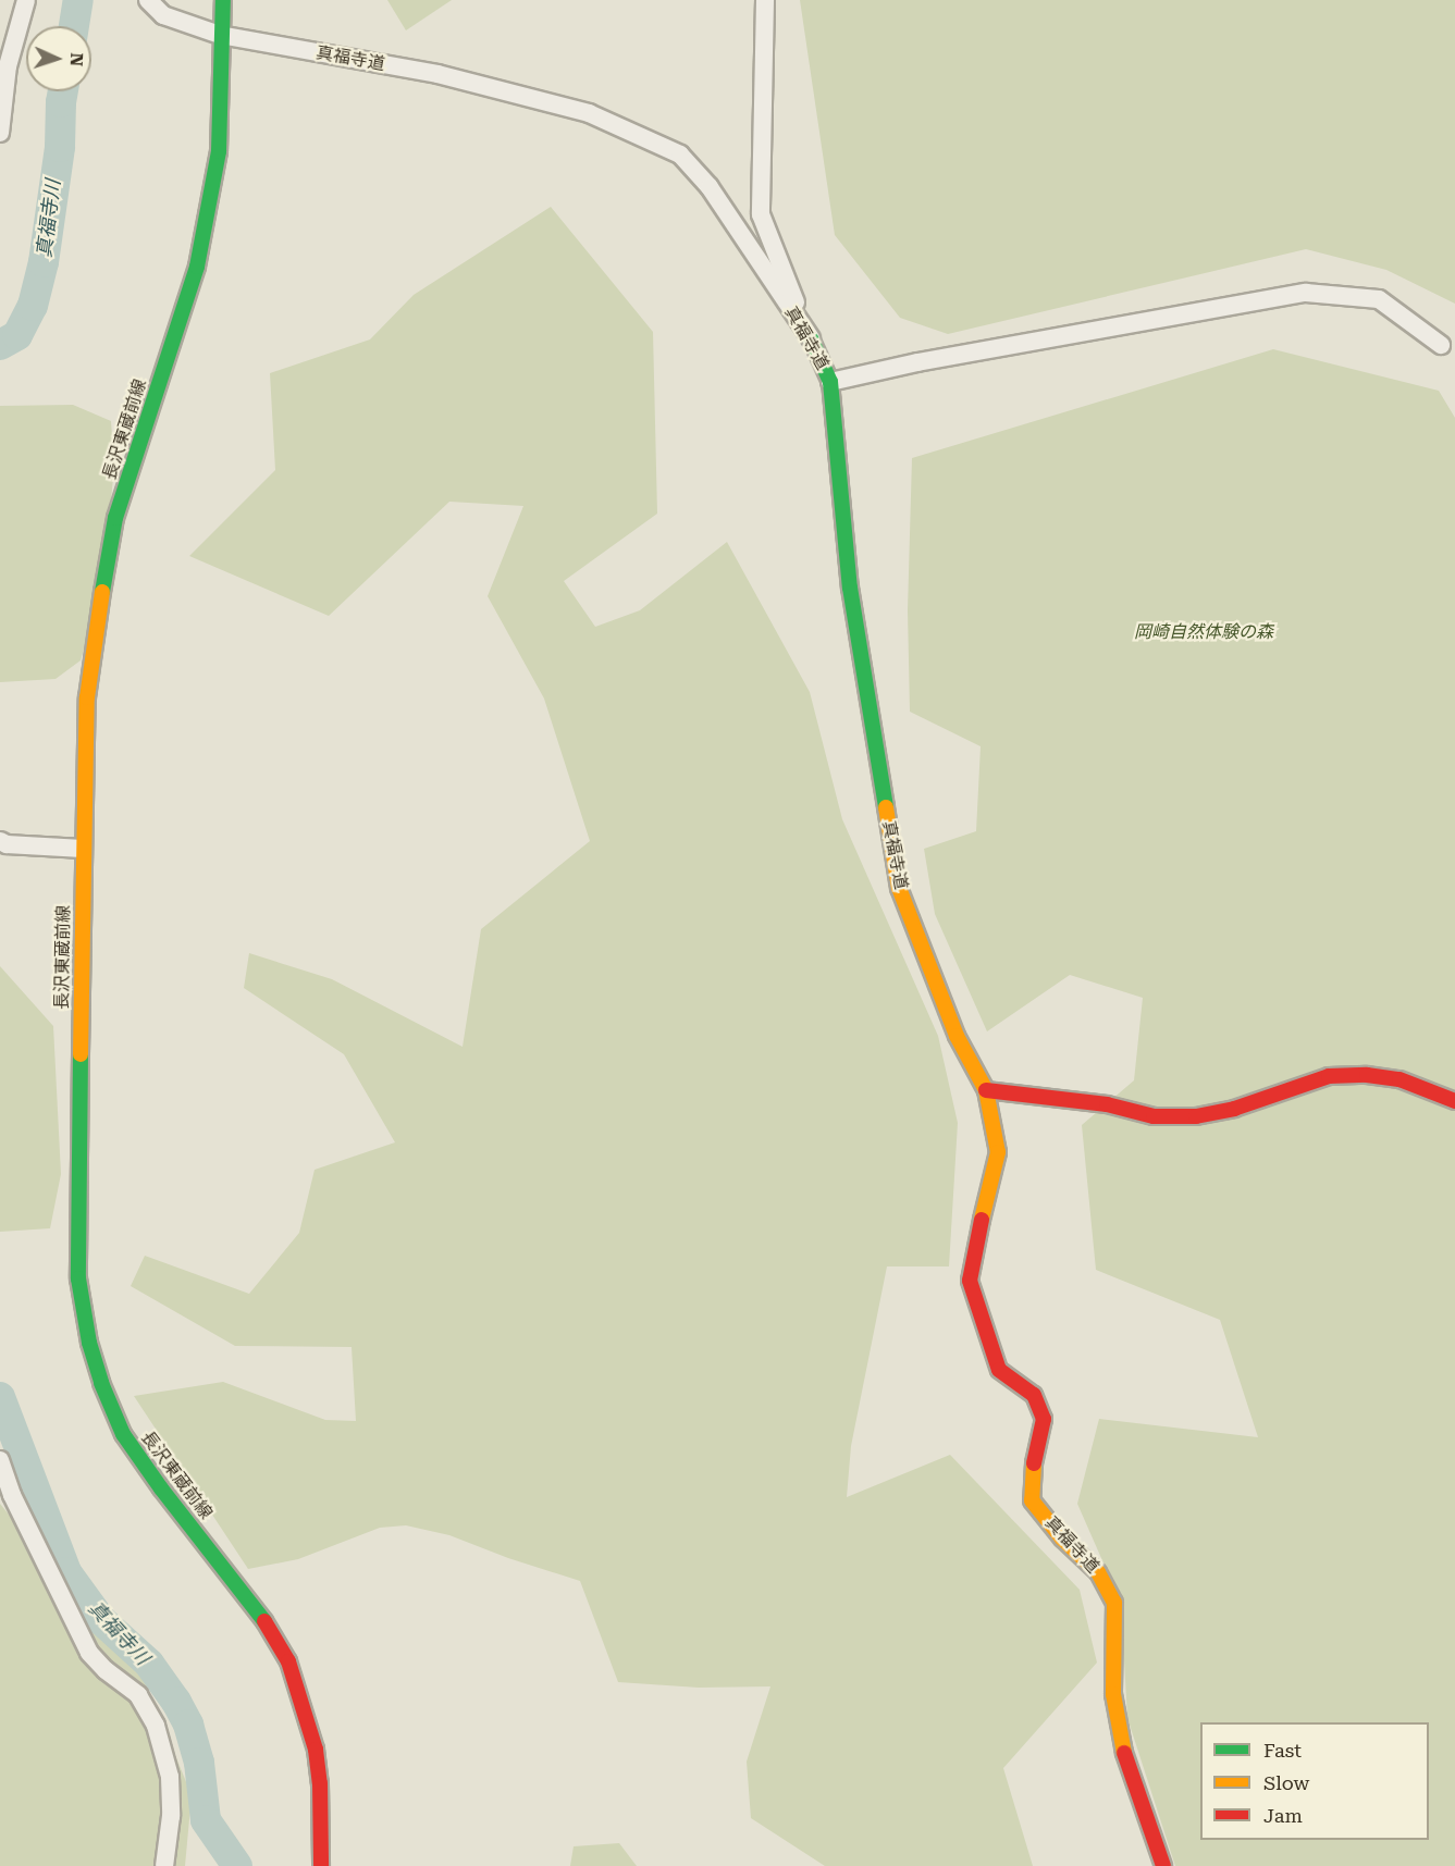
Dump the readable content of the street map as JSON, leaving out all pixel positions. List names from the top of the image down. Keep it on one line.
{"streets":{"street":["真福寺道","長沢東蔵前線"]},"crossings":[["真福寺道","長沢東蔵前線"]],"water":["真福寺川"],"parks":["岡崎自然体験の森"],"legend":["Fast","Slow","Jam"],"north":"right"}
